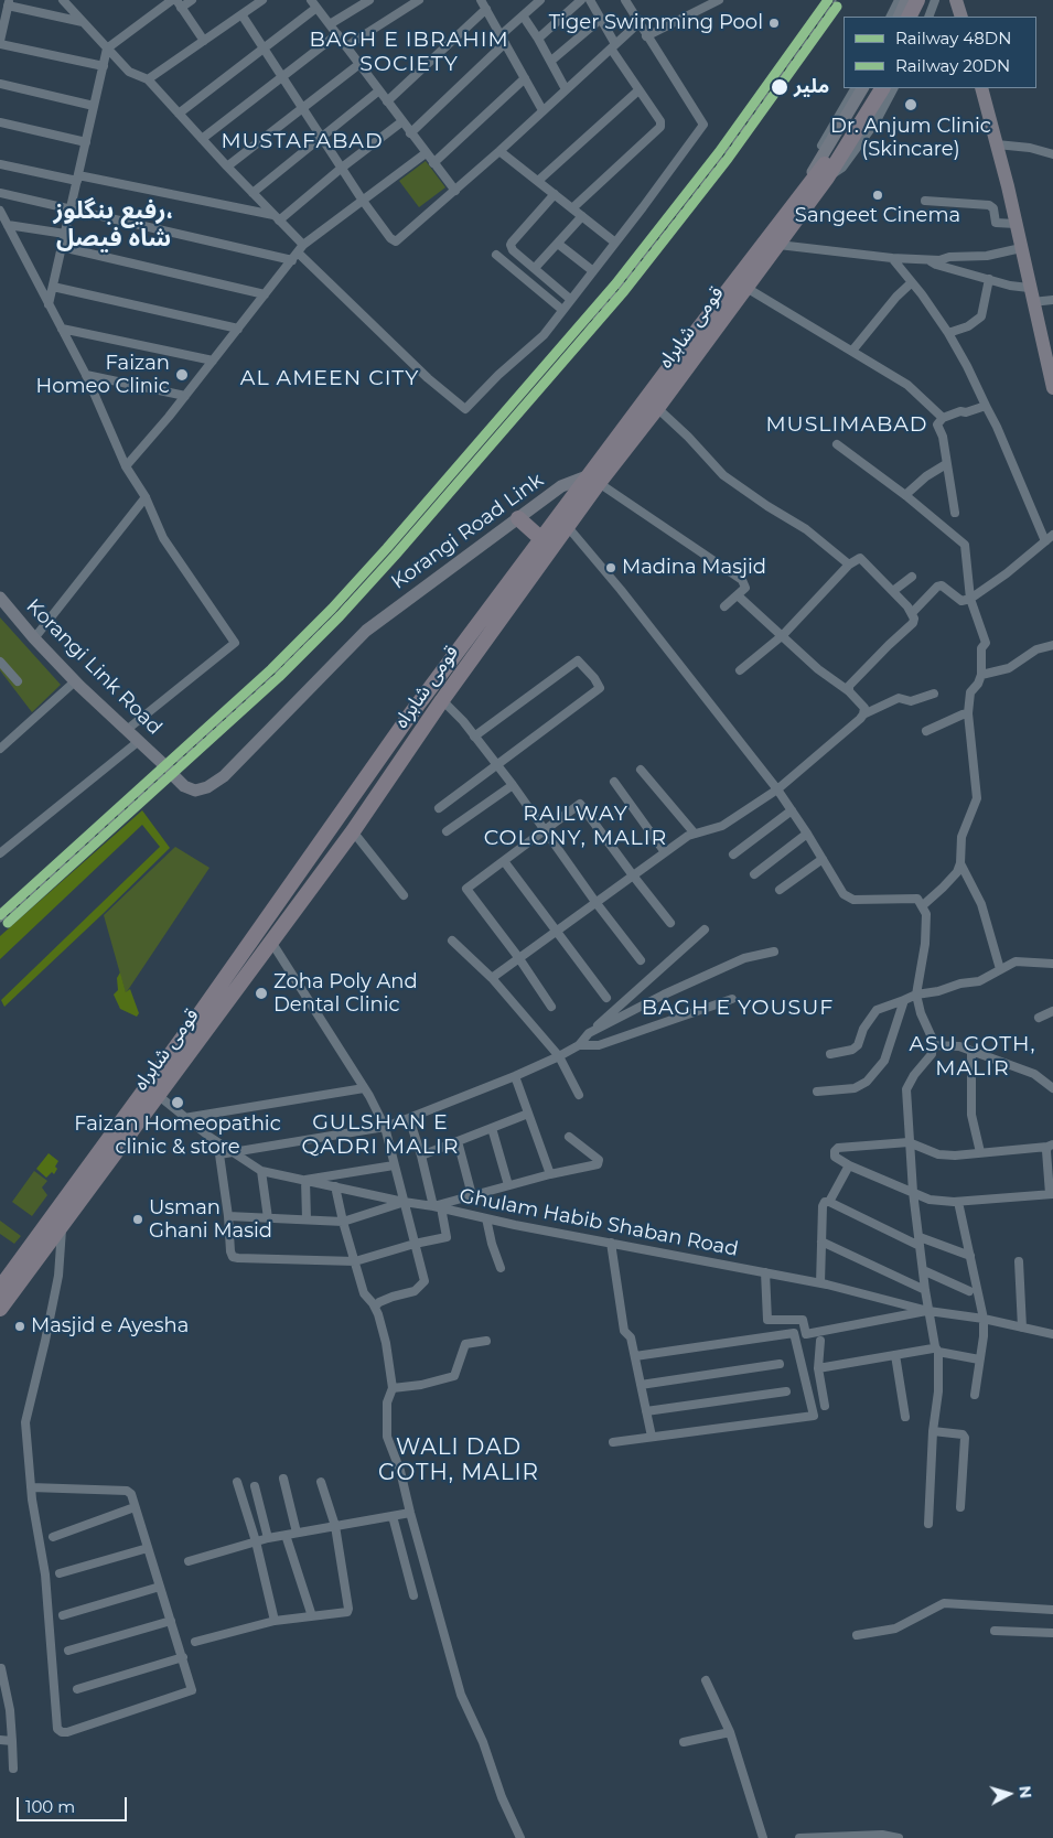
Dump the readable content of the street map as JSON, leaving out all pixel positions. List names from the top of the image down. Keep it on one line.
{"streets":{"highway":["قومی شاہراہ"],"main road":["Korangi Road Link","Korangi Link Road"],"street":["Ghulam Habib Shaban Road"]},"crossings":[["قومی شاہراہ","Korangi Road Link"],["قومی شاہراہ","Ghulam Habib Shaban Road"],["Korangi Road Link","Korangi Link Road"]],"districts":["BAGH E IBRAHIM SOCIETY","MUSTAFABAD","رفیع بنگلوز، شاہ فیصل","AL AMEEN CITY","MUSLIMABAD","RAILWAY COLONY, MALIR","BAGH E YOUSUF","ASU GOTH, MALIR","GULSHAN E QADRI MALIR","WALI DAD GOTH, MALIR"],"places":["Tiger Swimming Pool","ملیر","Dr. Anjum Clinic (Skincare)","Sangeet Cinema","Faizan Homeo Clinic","Madina Masjid","Zoha Poly And Dental Clinic","Faizan Homeopathic clinic & store","Usman Ghani Masid","Masjid e Ayesha"],"lines":["rail line 48DN","rail line 20DN"],"legend":["Railway 48DN","Railway 20DN"],"scale_bar":"100 m","north":"right"}
